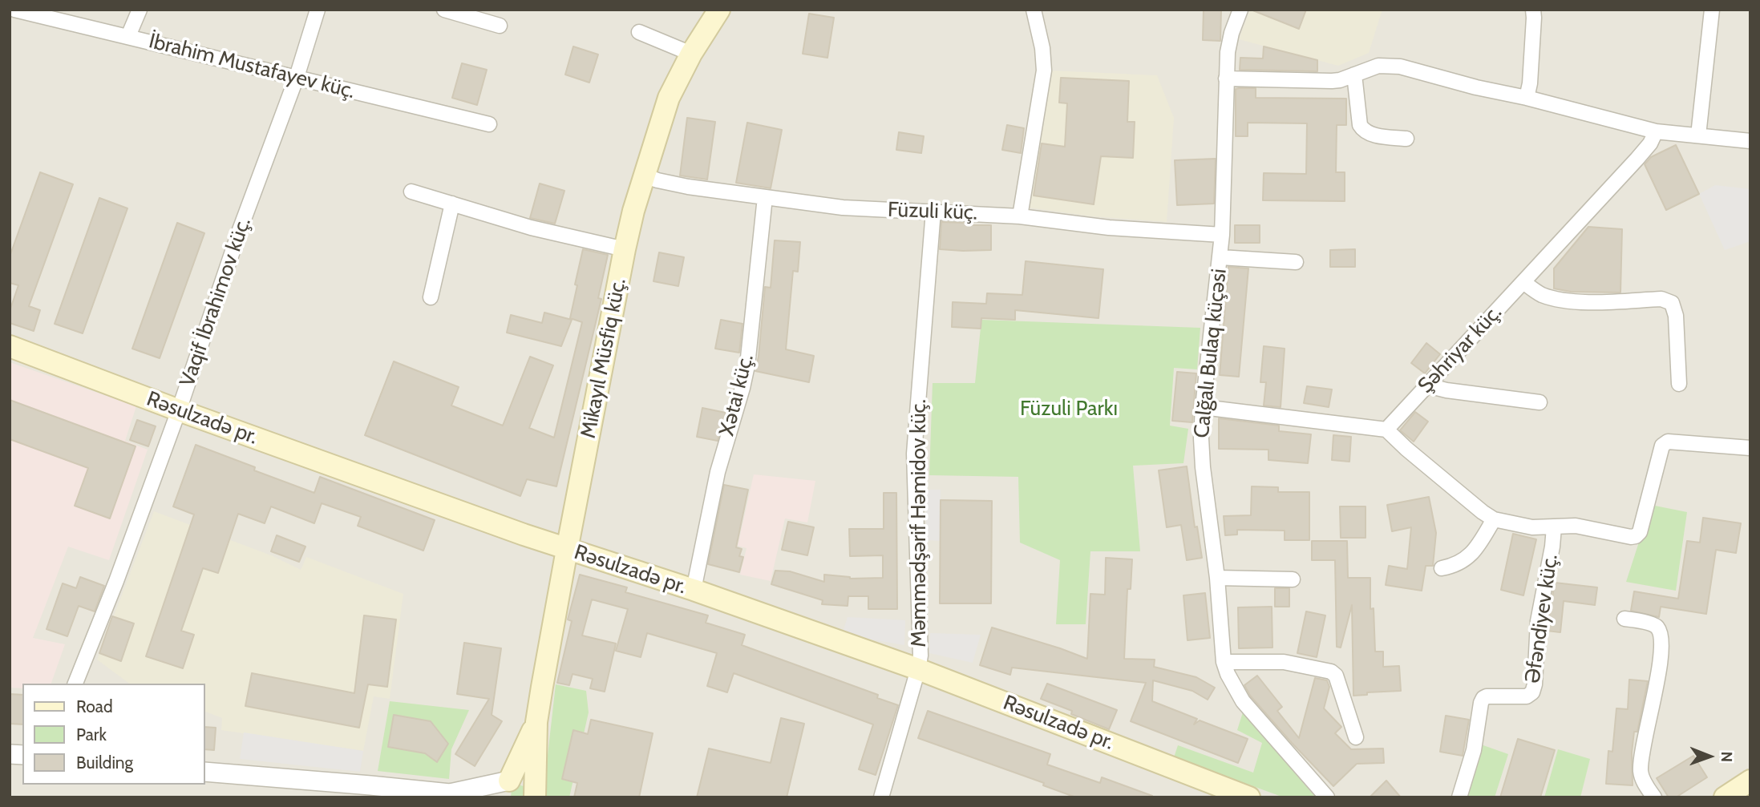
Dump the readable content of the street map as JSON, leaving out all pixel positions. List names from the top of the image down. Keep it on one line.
{"streets":{"main road":["Mikayıl Müsfiq küç.","Rəsulzadə pr."],"street":["İbrahim Mustafayev küç.","Füzuli küç.","Vaqif İbrahimov küç.","Şəhriyar küç.","Calğalı Bulaq küçəsi","Xətai küç.","Məmmədşərif Həmidov küç.","Əfəndiyev küç."]},"crossings":[["İbrahim Mustafayev küç.","Vaqif İbrahimov küç."],["Füzuli küç.","Calğalı Bulaq küçəsi"],["Füzuli küç.","Mikayıl Müsfiq küç."],["Füzuli küç.","Xətai küç."],["Füzuli küç.","Məmmədşərif Həmidov küç."],["Vaqif İbrahimov küç.","Rəsulzadə pr."],["Şəhriyar küç.","Əfəndiyev küç."],["Mikayıl Müsfiq küç.","Rəsulzadə pr."],["Xətai küç.","Rəsulzadə pr."],["Rəsulzadə pr.","Məmmədşərif Həmidov küç."]],"parks":["Füzuli Parkı"],"legend":["Road","Park","Building"],"north":"right"}
